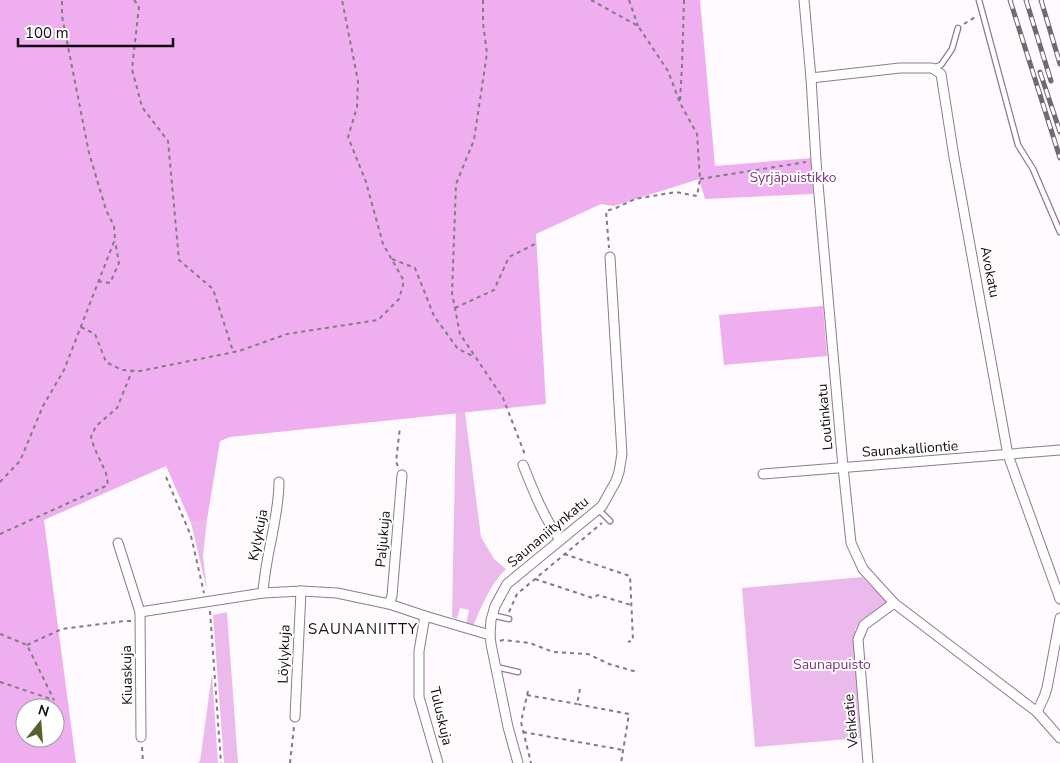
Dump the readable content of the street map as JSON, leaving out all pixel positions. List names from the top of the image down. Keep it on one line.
{"streets":{"street":["Avokatu","Loutinkatu","Saunakalliontie","Saunaniitynkatu","Kylykuja","Paljukuja","Löylykuja","Kiuaskuja","Tuluskuja","Vehkatie"]},"crossings":[["Avokatu","Saunakalliontie"],["Loutinkatu","Saunakalliontie"],["Loutinkatu","Vehkatie"]],"districts":["SAUNANIITTY"],"parks":["Syrjäpuistikko","Saunapuisto"],"scale_bar":"100 m","north":"top"}
